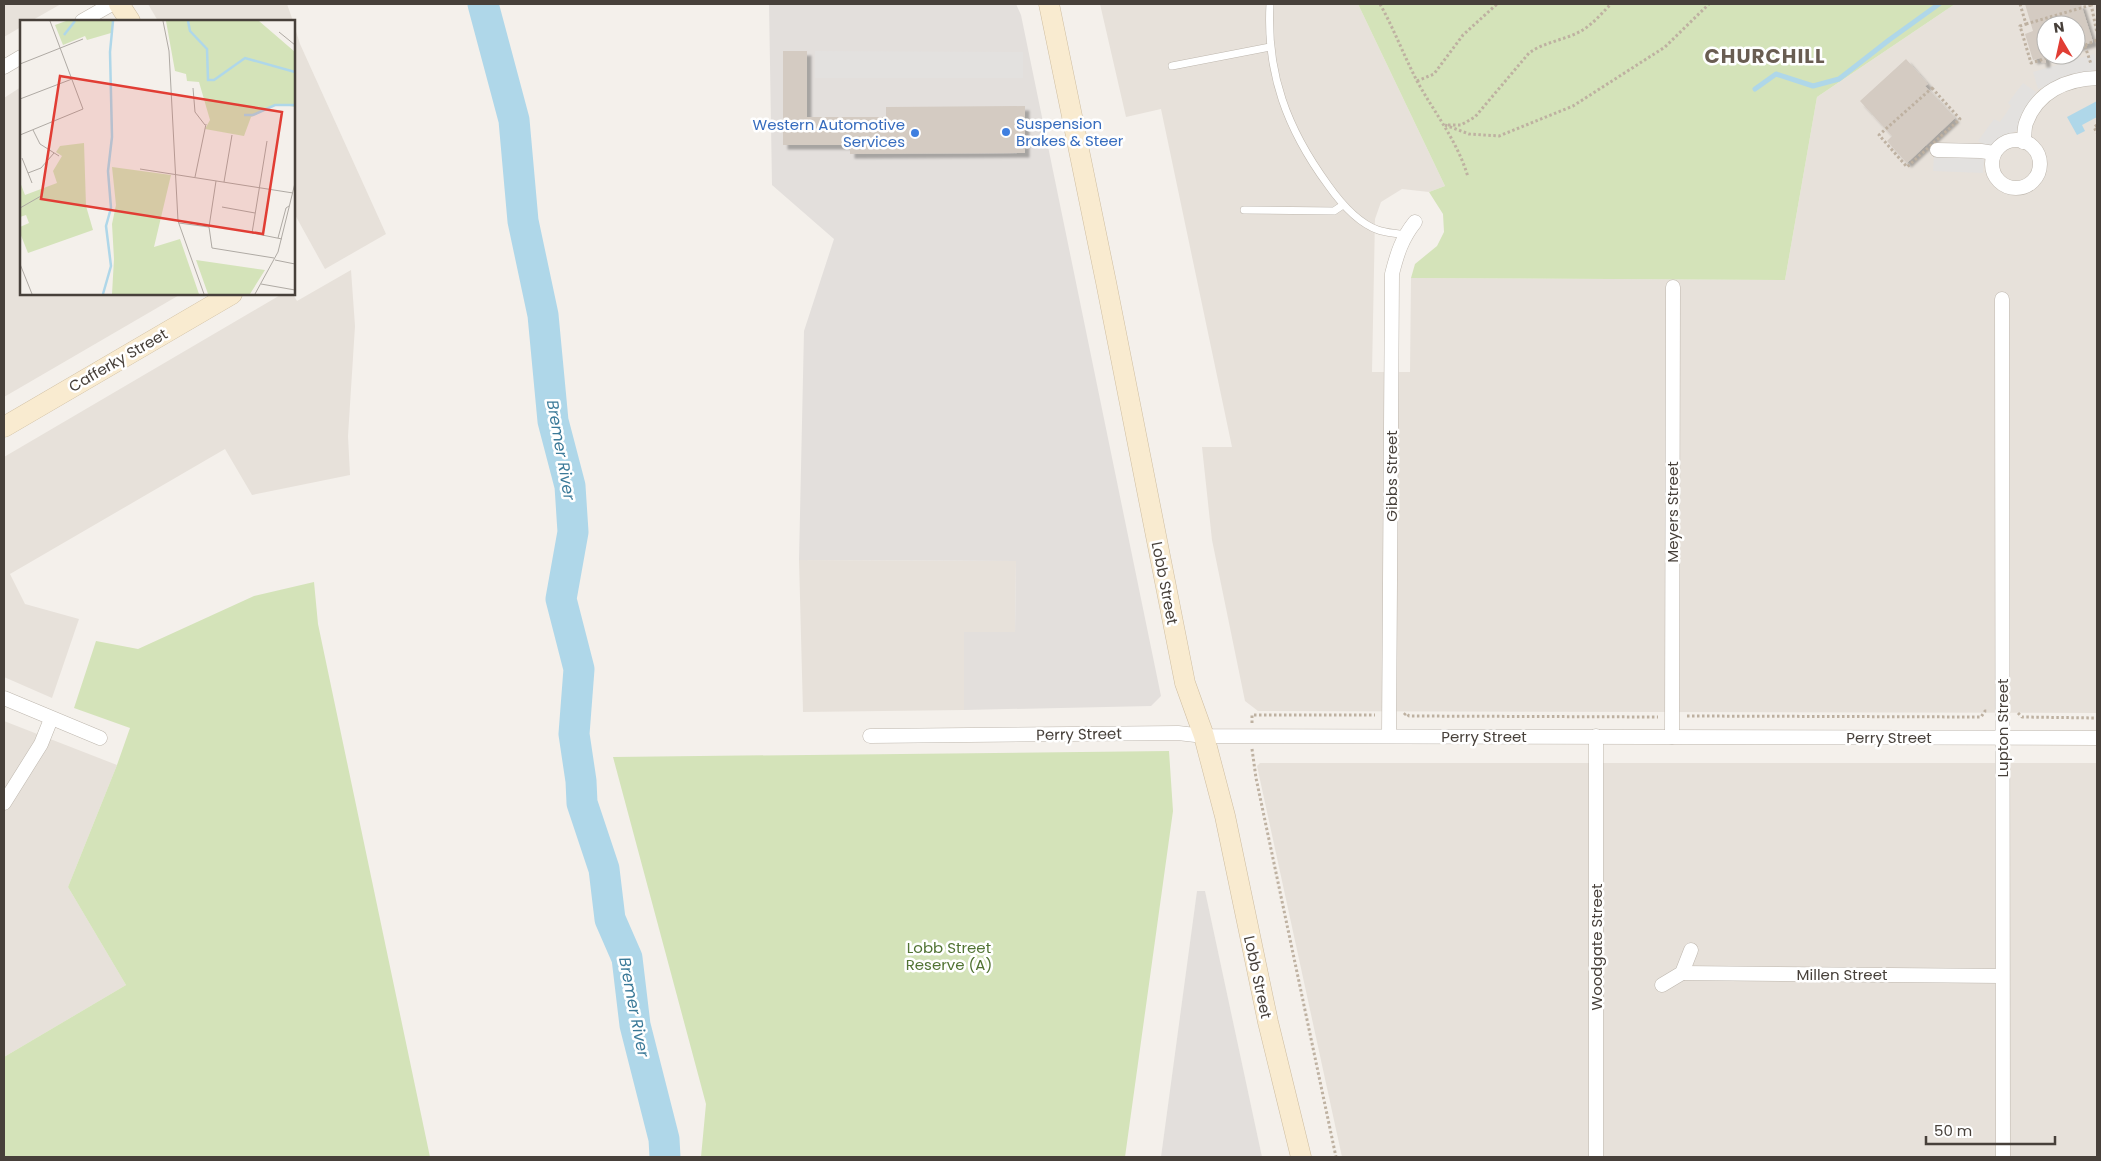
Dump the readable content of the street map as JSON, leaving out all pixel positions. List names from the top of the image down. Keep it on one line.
{"streets":{"main road":["Cafferky Street","Lobb Street"],"street":["Gibbs Street","Meyers Street","Lupton Street","Perry Street","Woodgate Street","Millen Street"]},"crossings":[["Gibbs Street","Perry Street"],["Meyers Street","Perry Street"],["Lobb Street","Perry Street"],["Lupton Street","Perry Street"],["Lupton Street","Millen Street"],["Perry Street","Woodgate Street"]],"districts":["CHURCHILL"],"water":["Bremer River"],"parks":["Lobb Street Reserve (A)"],"places":["Suspension Brakes & Steer","Western Automotive Services"],"scale_bar":"50 m","north":"top"}
